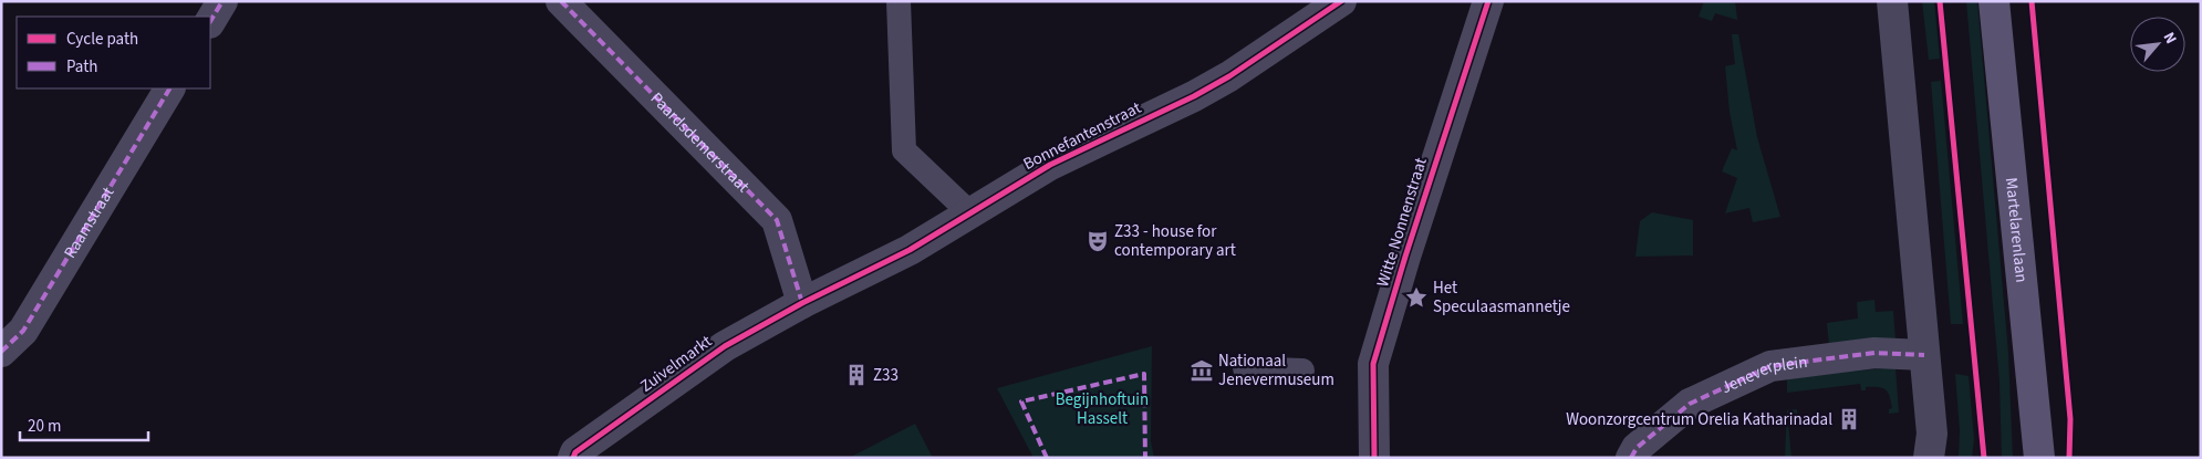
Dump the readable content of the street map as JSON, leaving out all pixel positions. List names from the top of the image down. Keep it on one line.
{"streets":{"main road":["Martelarenlaan"],"street":["Bonnefantenstraat","Paardsdemerstraat","Raamstraat","Witte Nonnenstraat","Zuivelmarkt","Jeneverplein"]},"crossings":[["Bonnefantenstraat","Paardsdemerstraat"],["Bonnefantenstraat","Zuivelmarkt"],["Paardsdemerstraat","Zuivelmarkt"]],"parks":["Begijnhoftuin Hasselt"],"places":{"theatre":["Z33 - house for contemporary art"],"place":["Het Speculaasmannetje"],"museum":["Nationaal Jenevermuseum"],"building":["Z33","Woonzorgcentrum Orelia Katharinadal"]},"legend":["Cycle path","Path"],"scale_bar":"20 m","north":"top right"}
